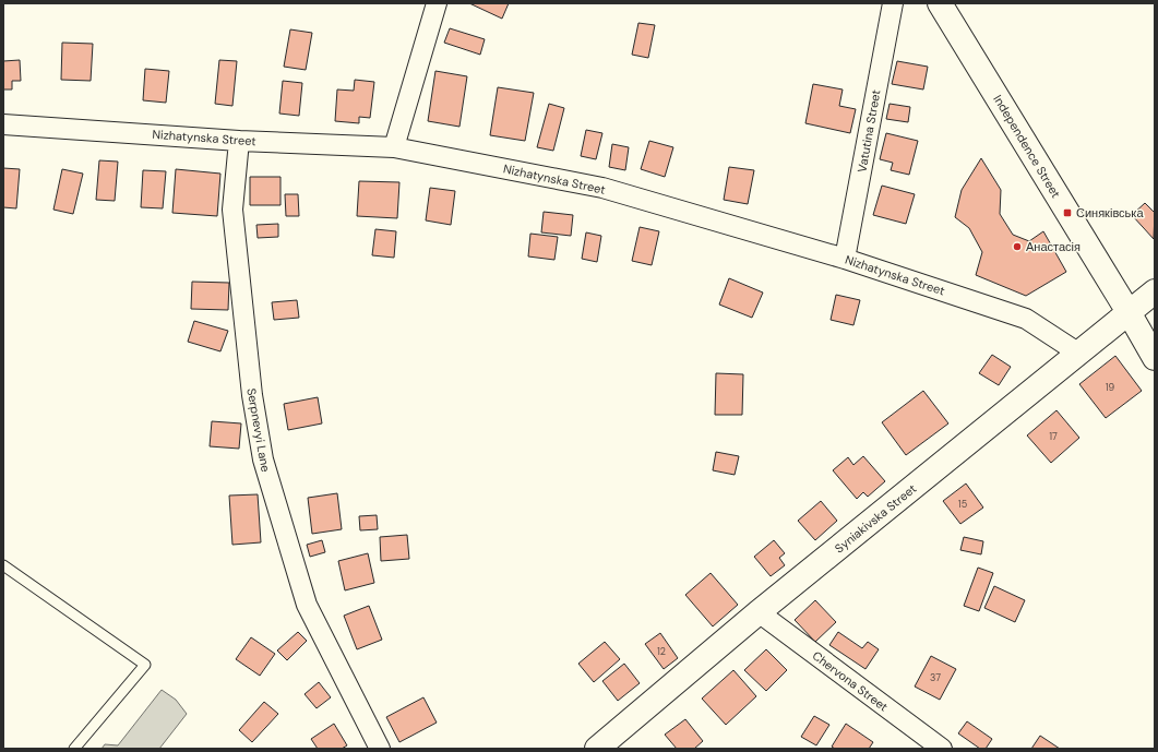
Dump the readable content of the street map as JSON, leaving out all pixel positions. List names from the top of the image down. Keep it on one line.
{"streets":{"street":["Vatutina Street","Nizhatynska Street","Independence Street","Serpnevyi Lane","Syniakivska Street","Chervona Street"]},"crossings":[["Vatutina Street","Nizhatynska Street"],["Nizhatynska Street","Serpnevyi Lane"],["Nizhatynska Street","Syniakivska Street"],["Independence Street","Syniakivska Street"],["Syniakivska Street","Chervona Street"]],"places":{"transit":["Синяківська"],"other":["Анастасія"]},"house_numbers":["19","17","15","12","37"]}
